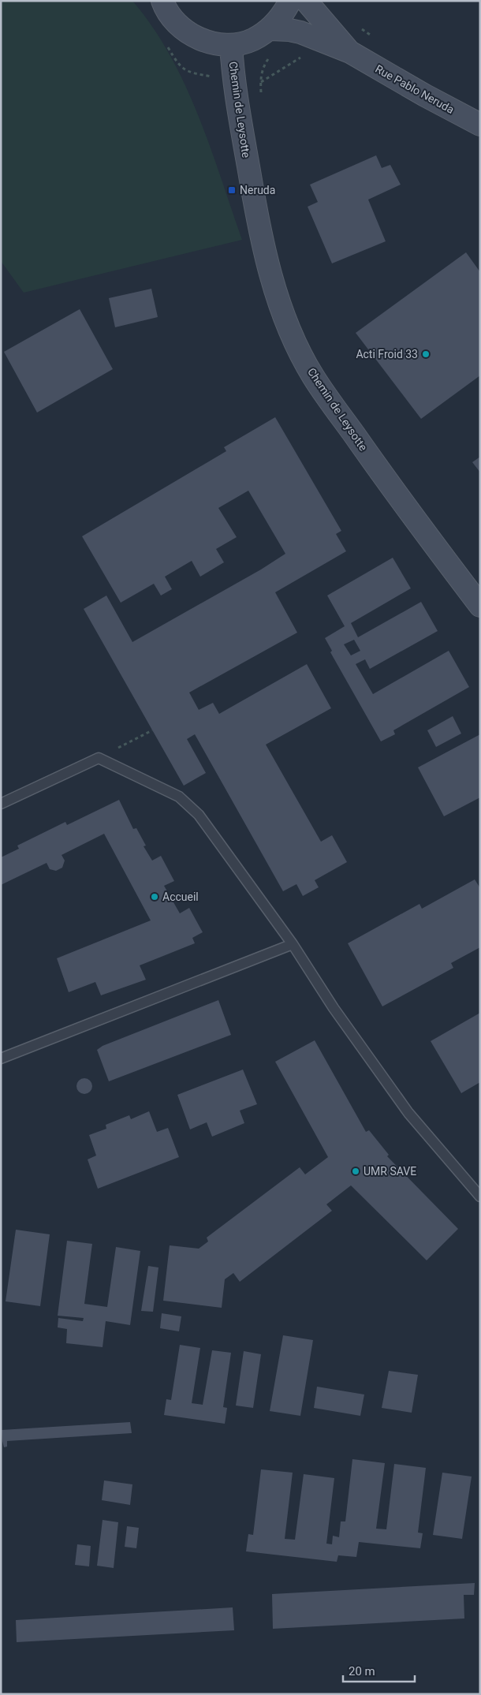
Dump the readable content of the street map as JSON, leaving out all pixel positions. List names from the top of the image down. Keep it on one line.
{"streets":{"street":["Rue Pablo Neruda","Chemin de Leysotte"]},"places":{"transit":["Neruda"],"other":["Acti Froid 33","Accueil","UMR SAVE"]},"scale_bar":"20 m"}
